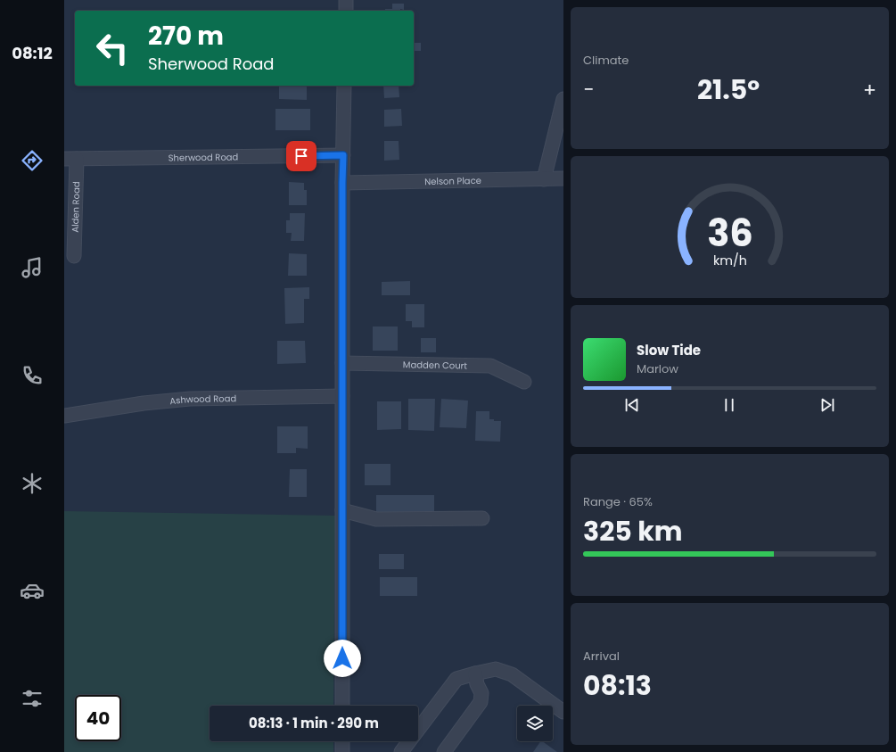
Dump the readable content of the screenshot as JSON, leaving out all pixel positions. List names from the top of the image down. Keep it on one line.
{"streets":{"street":["Sherwood Road","Nelson Place","Alden Road","Madden Court","Ashwood Road"]},"crossings":[["Sherwood Road","Alden Road"]],"page":{"tabs":"08:12","tile":["Climate",["Range · 65%","325 km"],["Arrival","08:13"]],"turn":["270 m","Sherwood Road"],"heat":["−","21.5°","+"],"song":["Slow Tide","Marlow"],"limit":"40","trip":"08:13 · 1 min · 290 m","gauge":["36","km/h"]}}
